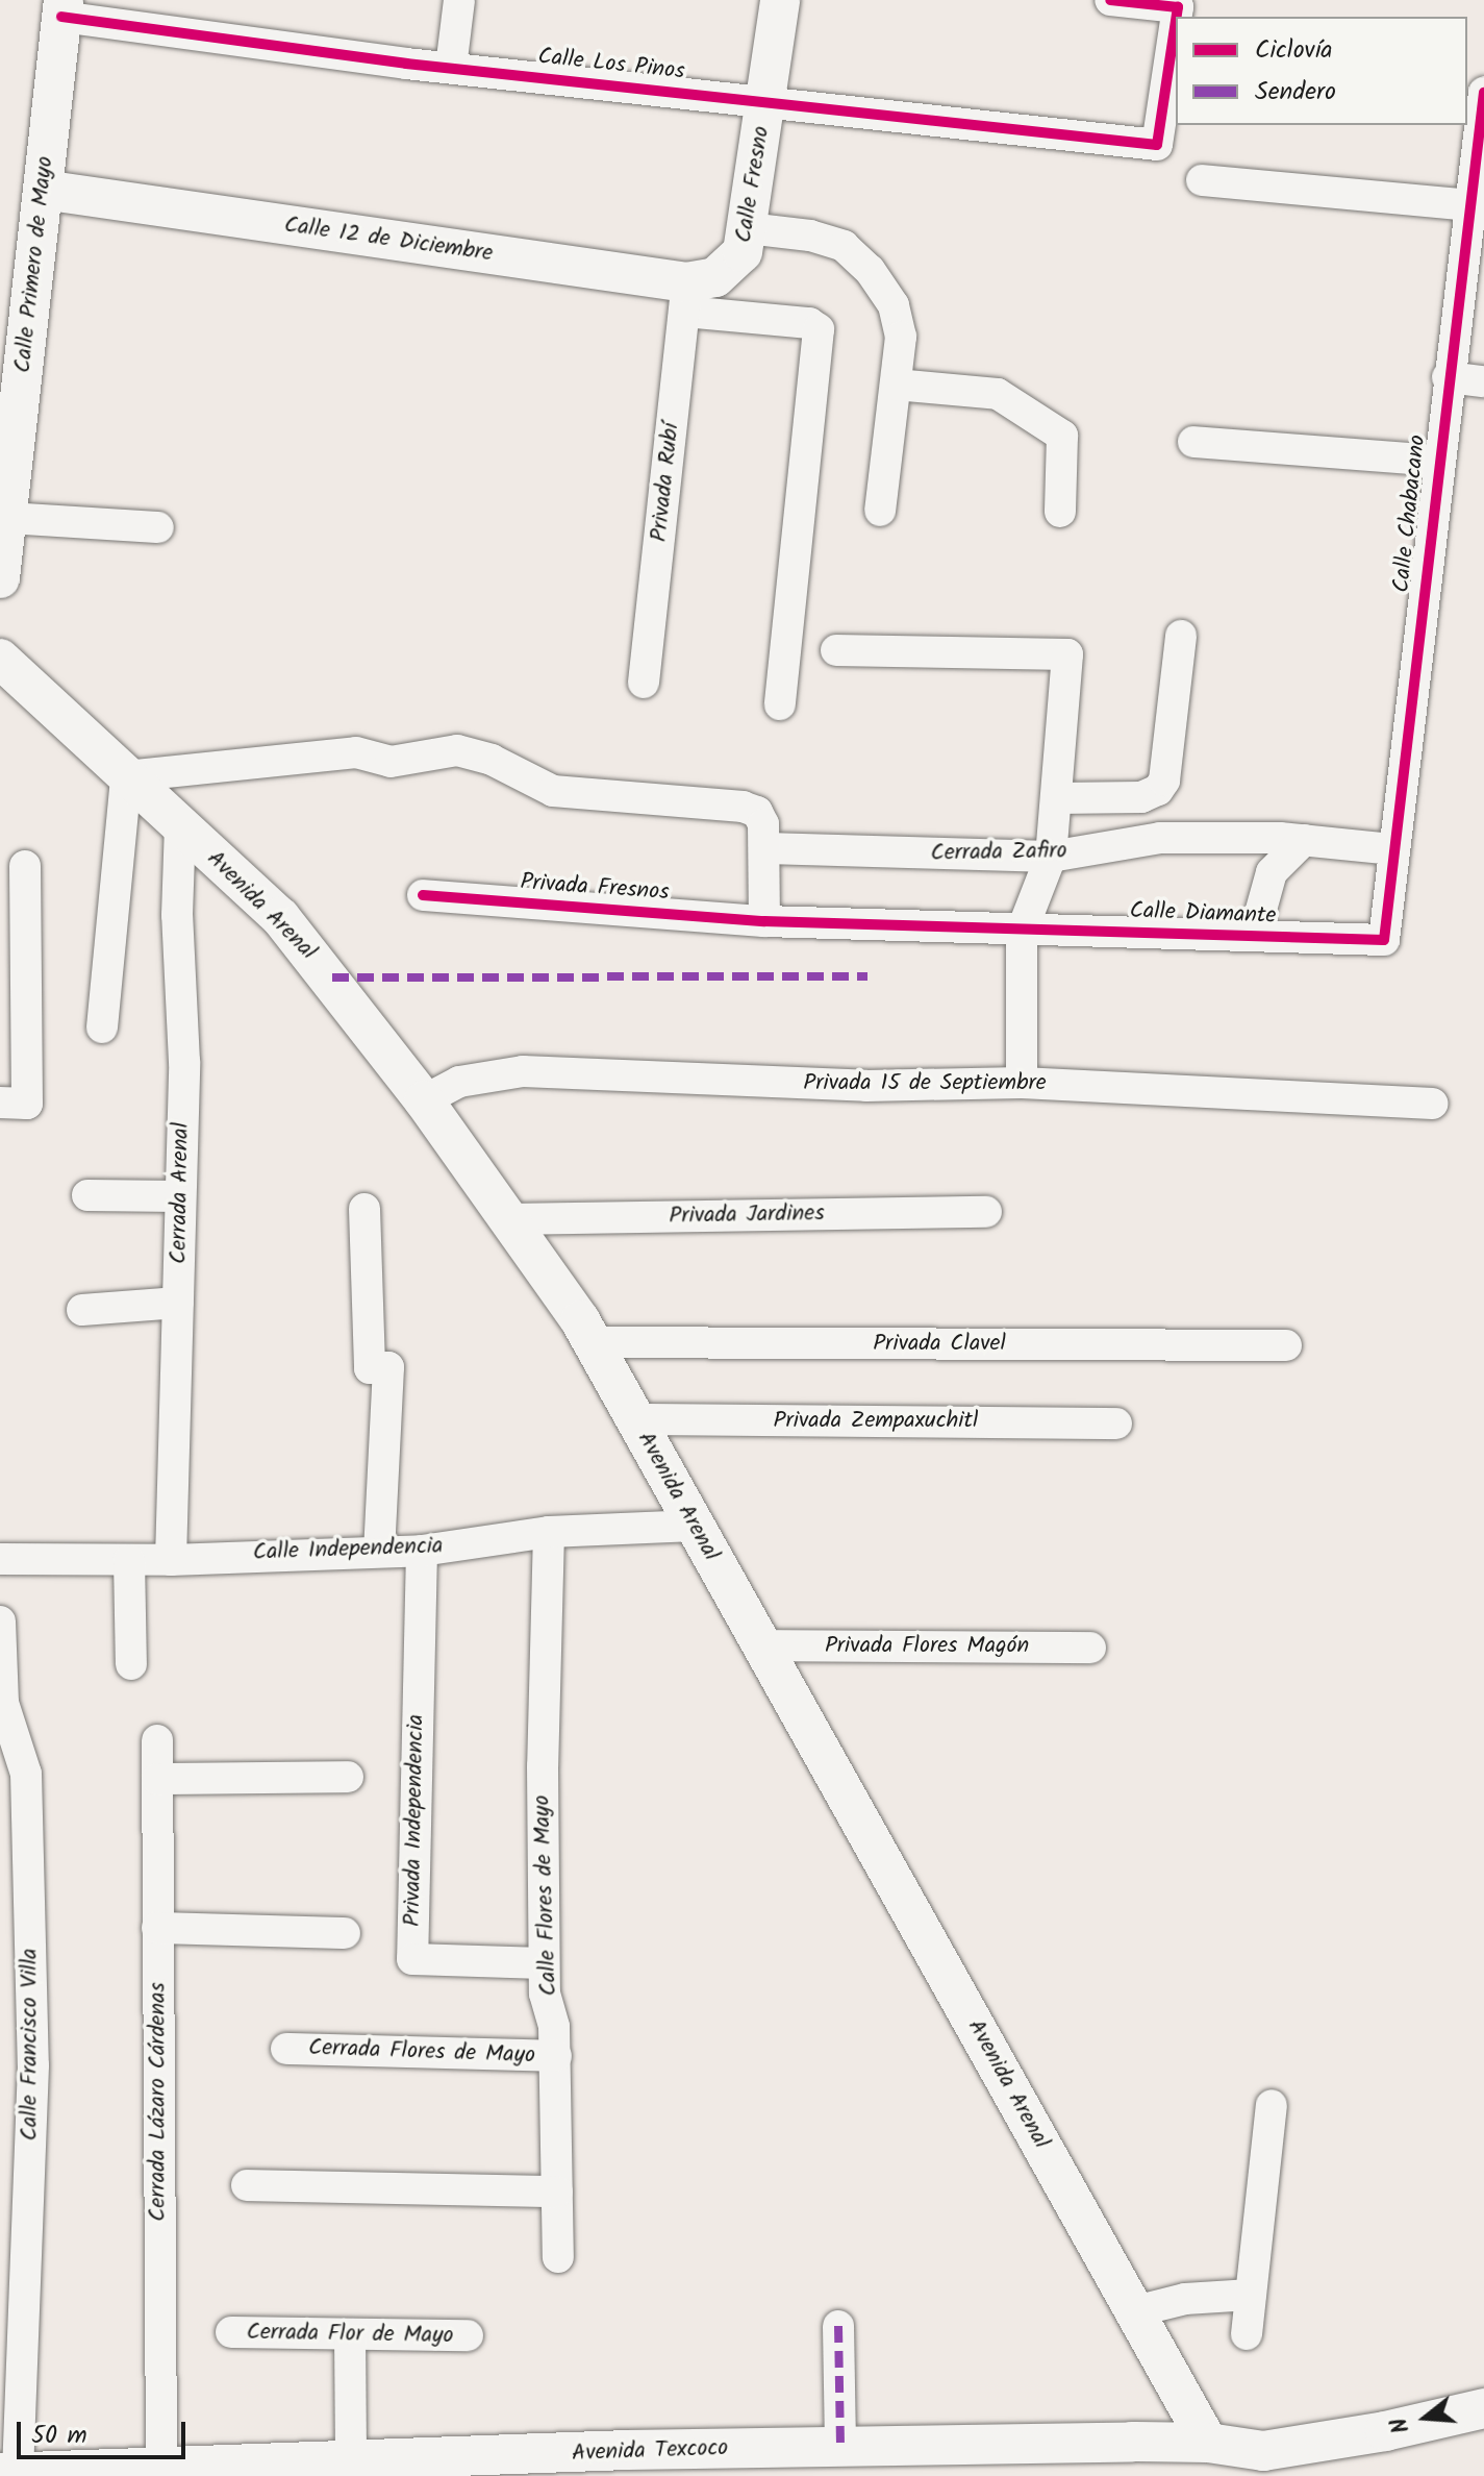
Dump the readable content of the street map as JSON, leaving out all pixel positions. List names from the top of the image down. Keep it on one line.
{"streets":{"main road":["Calle Fresno","Calle 12 de Diciembre","Calle Primero de Mayo","Avenida Arenal","Avenida Texcoco"],"street":["Calle Los Pinos","Privada Rubí","Calle Chabacano","Cerrada Zafiro","Privada Fresnos","Calle Diamante","Privada 15 de Septiembre","Cerrada Arenal","Privada Jardines","Privada Clavel","Privada Zempaxuchitl","Calle Independencia","Privada Flores Magón","Privada Independencia","Calle Flores de Mayo","Calle Francisco Villa","Cerrada Flores de Mayo","Cerrada Lázaro Cárdenas","Cerrada Flor de Mayo"]},"crossings":[["Calle Los Pinos","Calle Fresno"],["Calle Los Pinos","Calle Primero de Mayo"],["Calle Fresno","Calle 12 de Diciembre"],["Calle 12 de Diciembre","Calle Primero de Mayo"],["Calle 12 de Diciembre","Privada Rubí"],["Calle Chabacano","Cerrada Zafiro"],["Calle Chabacano","Calle Diamante"],["Privada Fresnos","Calle Diamante"],["Avenida Arenal","Privada 15 de Septiembre"],["Avenida Arenal","Cerrada Arenal"],["Avenida Arenal","Privada Jardines"],["Avenida Arenal","Privada Clavel"],["Avenida Arenal","Privada Zempaxuchitl"],["Avenida Arenal","Calle Independencia"],["Avenida Arenal","Privada Flores Magón"],["Avenida Arenal","Avenida Texcoco"],["Cerrada Arenal","Calle Independencia"],["Calle Independencia","Privada Independencia"],["Calle Independencia","Calle Flores de Mayo"],["Privada Independencia","Calle Flores de Mayo"],["Calle Flores de Mayo","Cerrada Flores de Mayo"],["Calle Francisco Villa","Avenida Texcoco"],["Cerrada Lázaro Cárdenas","Avenida Texcoco"]],"legend":["Ciclovía","Sendero"],"scale_bar":"50 m","north":"left"}
